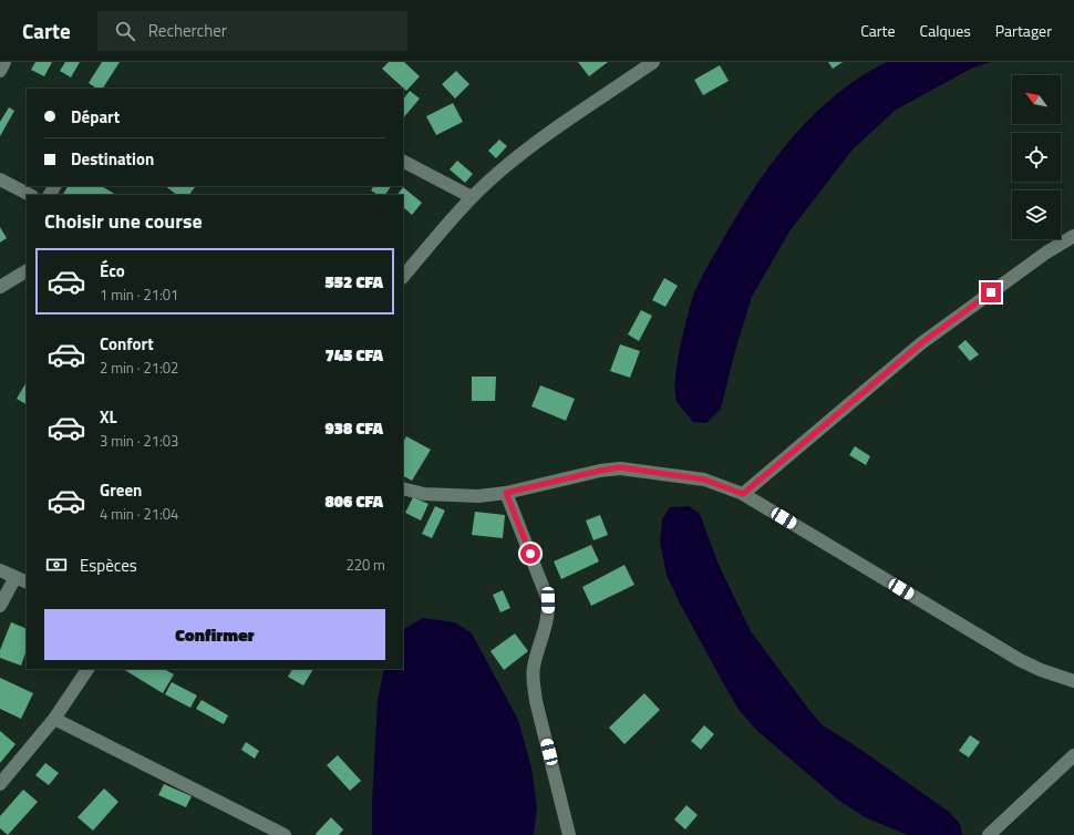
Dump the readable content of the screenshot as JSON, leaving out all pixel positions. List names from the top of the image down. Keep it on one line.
{"north":"top left","page":{"header":"Carte","search":"Rechercher","nav":["Carte","Calques","Partager"],"banner":["Départ","Destination"],"heading":"Choisir une course","list":[{"name":"Éco","note":"1 min · 21:01","value":"552 CFA"},{"name":"Confort","note":"2 min · 21:02","value":"745 CFA"},{"name":"XL","note":"3 min · 21:03","value":"938 CFA"},{"name":"Green","note":"4 min · 21:04","value":"806 CFA"}],"pay":["Espèces","220 m"],"buttons":"Confirmer"}}
